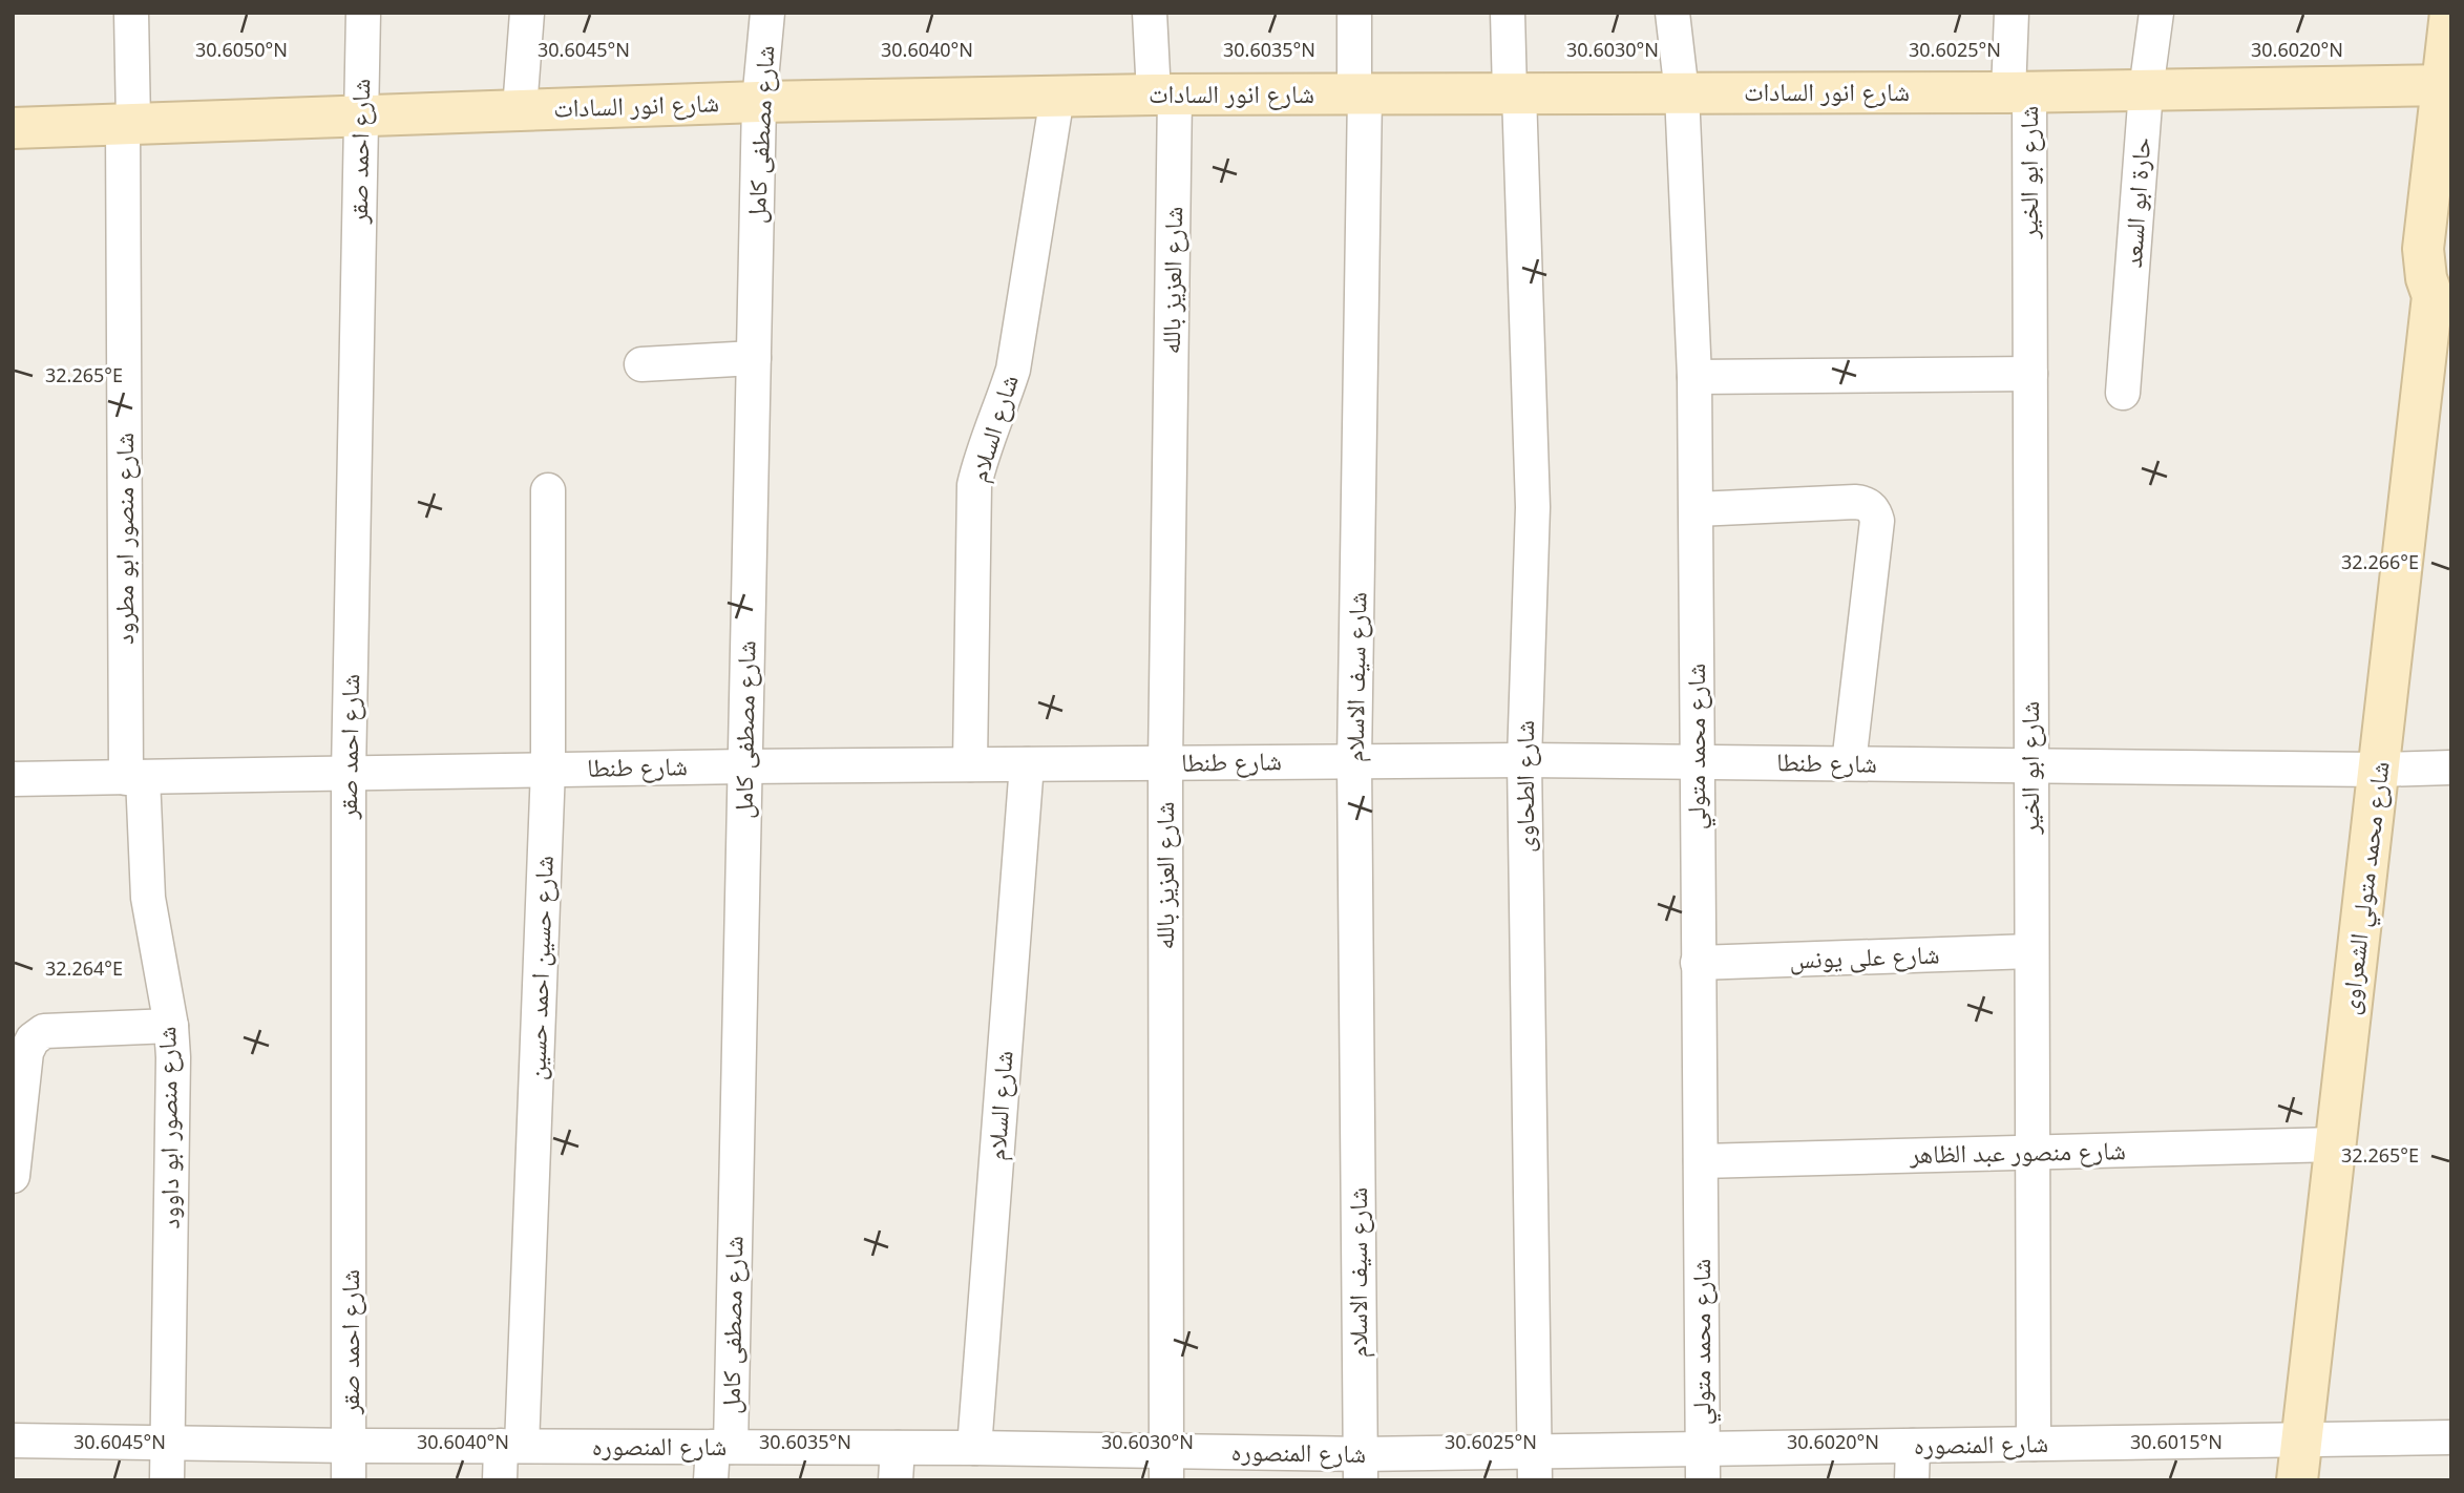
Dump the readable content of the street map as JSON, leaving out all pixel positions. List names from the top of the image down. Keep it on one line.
{"streets":{"street":["شارع انور السادات","شارع مصطفى كامل","شارع احمد صقر","شارع ابو الخير","حارة ابو السعد","شارع العزيز بالله","شارع السلام","شارع منصور ابو مطرود","شارع سيف الاسلام","شارع محمد متولي","شارع طنطا","شارع الطحاوى","شارع محمد متولي الشعراوى","شارع على يونس","شارع حسين احمد حسين","شارع منصور ابو داوود","شارع منصور عبد الظاهر","شارع المنصوره"]},"crossings":[["شارع انور السادات","شارع مصطفى كامل"],["شارع انور السادات","شارع احمد صقر"],["شارع انور السادات","شارع ابو الخير"],["شارع انور السادات","حارة ابو السعد"],["شارع انور السادات","شارع العزيز بالله"],["شارع انور السادات","شارع السلام"],["شارع انور السادات","شارع منصور ابو مطرود"],["شارع انور السادات","شارع سيف الاسلام"],["شارع انور السادات","شارع محمد متولي"],["شارع انور السادات","شارع الطحاوى"],["شارع انور السادات","شارع محمد متولي الشعراوى"],["شارع مصطفى كامل","شارع طنطا"],["شارع مصطفى كامل","شارع المنصوره"],["شارع احمد صقر","شارع طنطا"],["شارع احمد صقر","شارع المنصوره"],["شارع ابو الخير","شارع طنطا"],["شارع ابو الخير","شارع على يونس"],["شارع ابو الخير","شارع منصور عبد الظاهر"],["شارع ابو الخير","شارع المنصوره"],["شارع العزيز بالله","شارع طنطا"],["شارع العزيز بالله","شارع المنصوره"],["شارع السلام","شارع طنطا"],["شارع السلام","شارع المنصوره"],["شارع منصور ابو مطرود","شارع طنطا"],["شارع منصور ابو مطرود","شارع منصور ابو داوود"],["شارع سيف الاسلام","شارع طنطا"],["شارع سيف الاسلام","شارع المنصوره"],["شارع محمد متولي","شارع طنطا"],["شارع محمد متولي","شارع على يونس"],["شارع محمد متولي","شارع منصور عبد الظاهر"],["شارع محمد متولي","شارع المنصوره"],["شارع طنطا","شارع الطحاوى"],["شارع طنطا","شارع محمد متولي الشعراوى"],["شارع طنطا","شارع حسين احمد حسين"],["شارع طنطا","شارع منصور ابو داوود"],["شارع الطحاوى","شارع المنصوره"],["شارع محمد متولي الشعراوى","شارع منصور عبد الظاهر"],["شارع محمد متولي الشعراوى","شارع المنصوره"],["شارع حسين احمد حسين","شارع المنصوره"],["شارع منصور ابو داوود","شارع المنصوره"]],"coordinates":["30.6050°N","30.6045°N","30.6040°N","30.6035°N","30.6030°N","30.6025°N","30.6020°N","32.265°E","32.266°E","32.264°E","30.6015°N"]}
